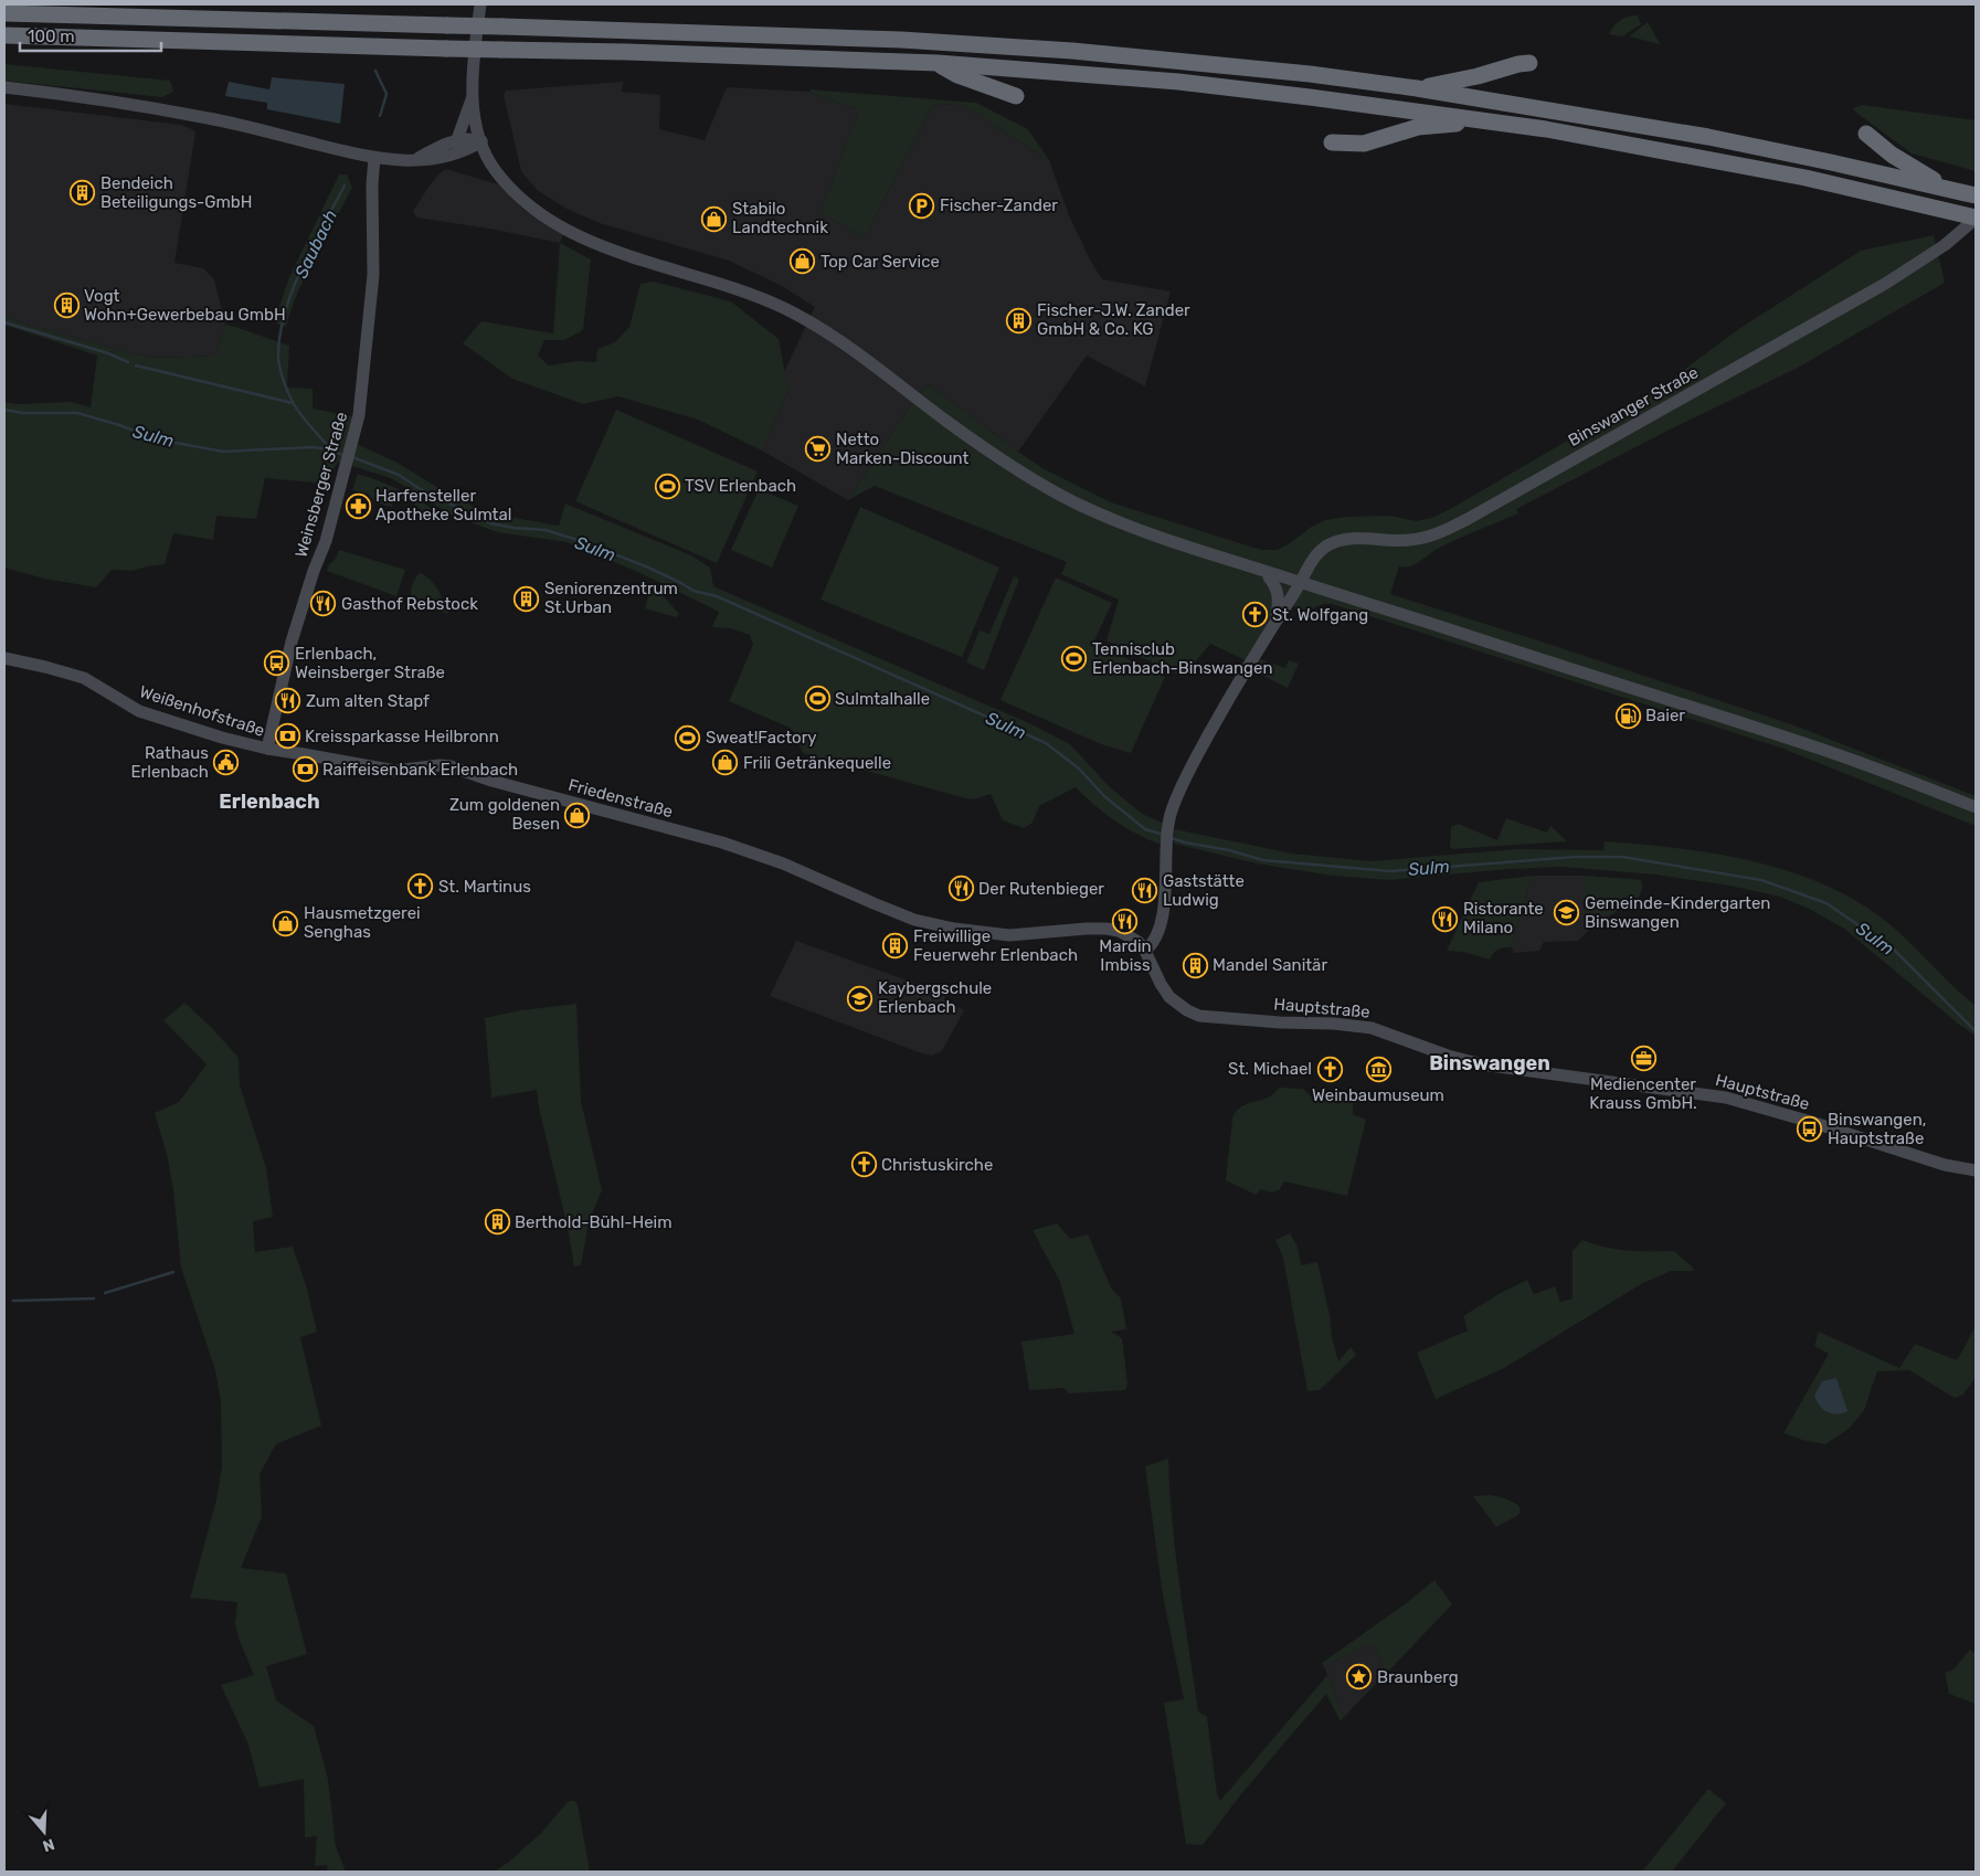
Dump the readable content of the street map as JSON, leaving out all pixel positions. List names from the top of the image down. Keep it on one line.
{"streets":{"street":["Binswanger Straße","Weinsberger Straße","Weißenhofstraße","Friedenstraße","Hauptstraße"]},"crossings":[["Binswanger Straße","Hauptstraße"],["Weinsberger Straße","Weißenhofstraße"],["Weinsberger Straße","Friedenstraße"],["Weißenhofstraße","Friedenstraße"],["Friedenstraße","Hauptstraße"]],"districts":["Erlenbach","Binswangen"],"water":["Saubach","Sulm"],"places":{"building":["Bendeich Beteiligungs-GmbH","Vogt Wohn+Gewerbebau GmbH","Fischer-J.W. Zander GmbH & Co. KG","Seniorenzentrum St.Urban","Freiwillige Feuerwehr Erlenbach","Mandel Sanitär","Berthold-Bühl-Heim"],"parking":["Fischer-Zander"],"shop":["Stabilo Landtechnik","Top Car Service","Frili Getränkequelle","Zum goldenen Besen","Hausmetzgerei Senghas"],"supermarket":["Netto Marken-Discount"],"sports":["TSV Erlenbach","Tennisclub Erlenbach-Binswangen","Sulmtalhalle","Sweat!Factory"],"pharmacy":["Harfensteller Apotheke Sulmtal"],"restaurant":["Gasthof Rebstock","Zum alten Stapf","Der Rutenbieger","Gaststätte Ludwig","Ristorante Milano","Mardin Imbiss"],"church":["St. Wolfgang","St. Martinus","St. Michael","Christuskirche"],"bus stop":["Erlenbach, Weinsberger Straße","Binswangen, Hauptstraße"],"fuel station":["Baier"],"bank":["Kreissparkasse Heilbronn","Raiffeisenbank Erlenbach"],"public building":["Rathaus Erlenbach"],"school or university":["Gemeinde-Kindergarten Binswangen","Kaybergschule Erlenbach"],"office":["Mediencenter Krauss GmbH."],"museum":["Weinbaumuseum"],"place":["Braunberg"]},"scale_bar":"100 m","north":"bottom"}
